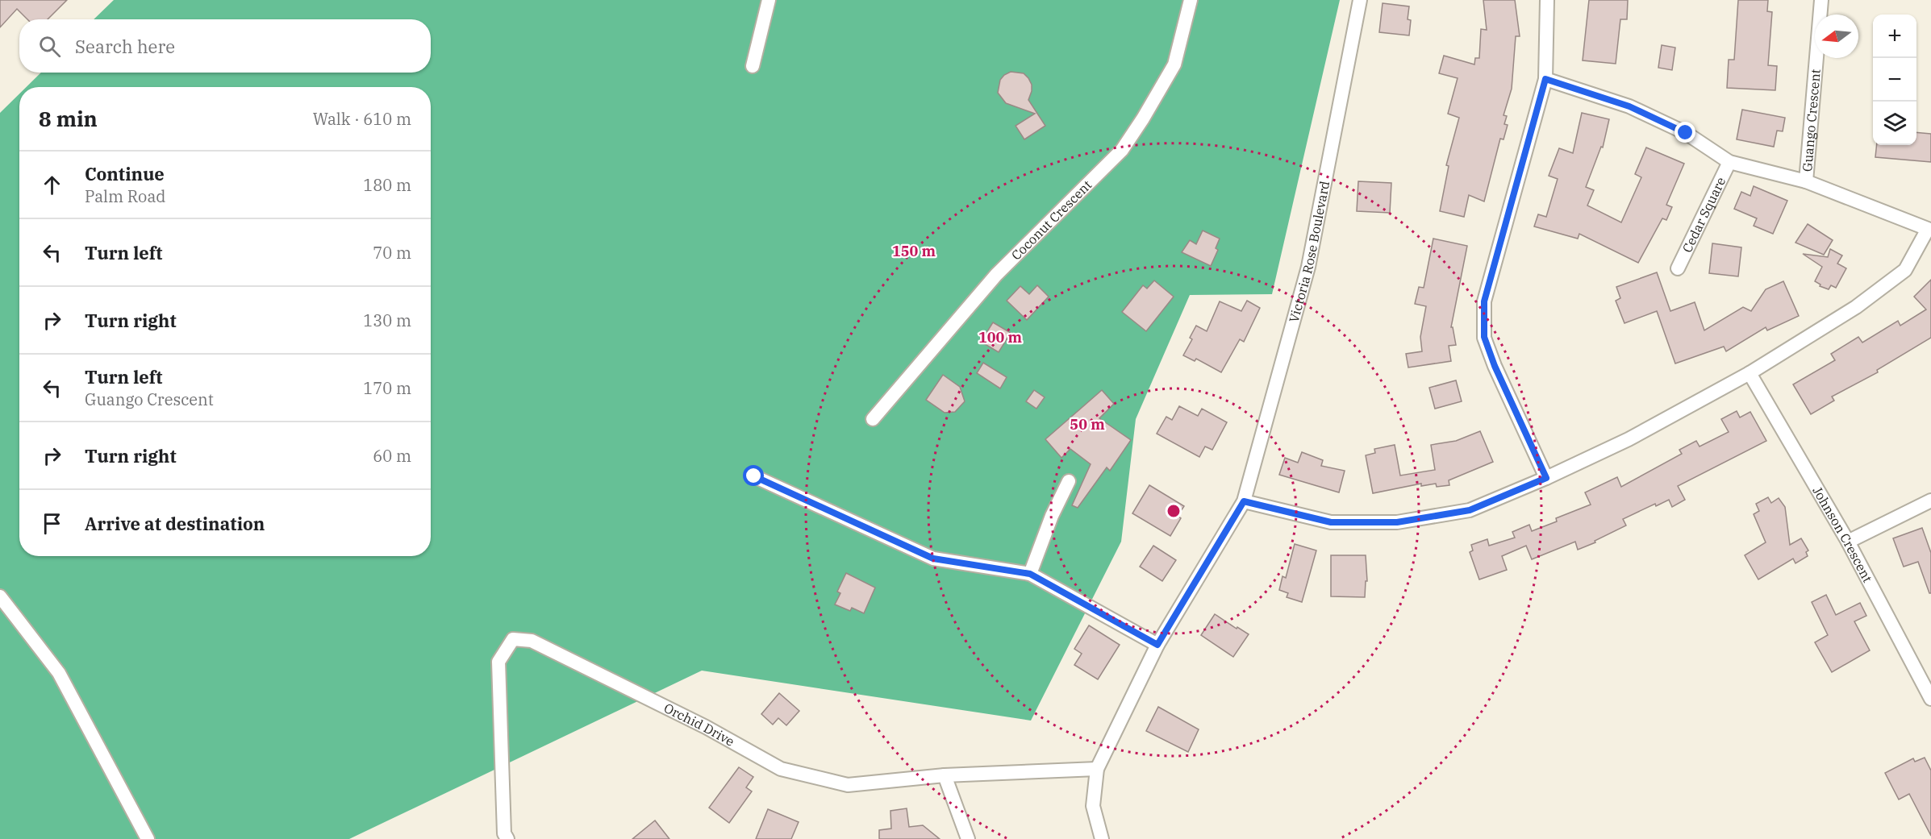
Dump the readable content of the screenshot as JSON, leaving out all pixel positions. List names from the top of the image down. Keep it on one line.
{"streets":{"street":["Guango Crescent","Cedar Square","Coconut Crescent","Victoria Rose Boulevard","Johnson Crescent","Orchid Drive"]},"crossings":[["Victoria Rose Boulevard","Orchid Drive"]],"north":"left","page":{"map_buttons":["+","−"],"search":"Search here","heading":["8 min","Walk · 610 m"],"list":[["Continue","Palm Road","180 m"],["Turn left","70 m"],["Turn right","130 m"],["Turn left","Guango Crescent","170 m"],["Turn right","60 m"],"Arrive at destination"]},"rings":["150 m","100 m","50 m"]}
